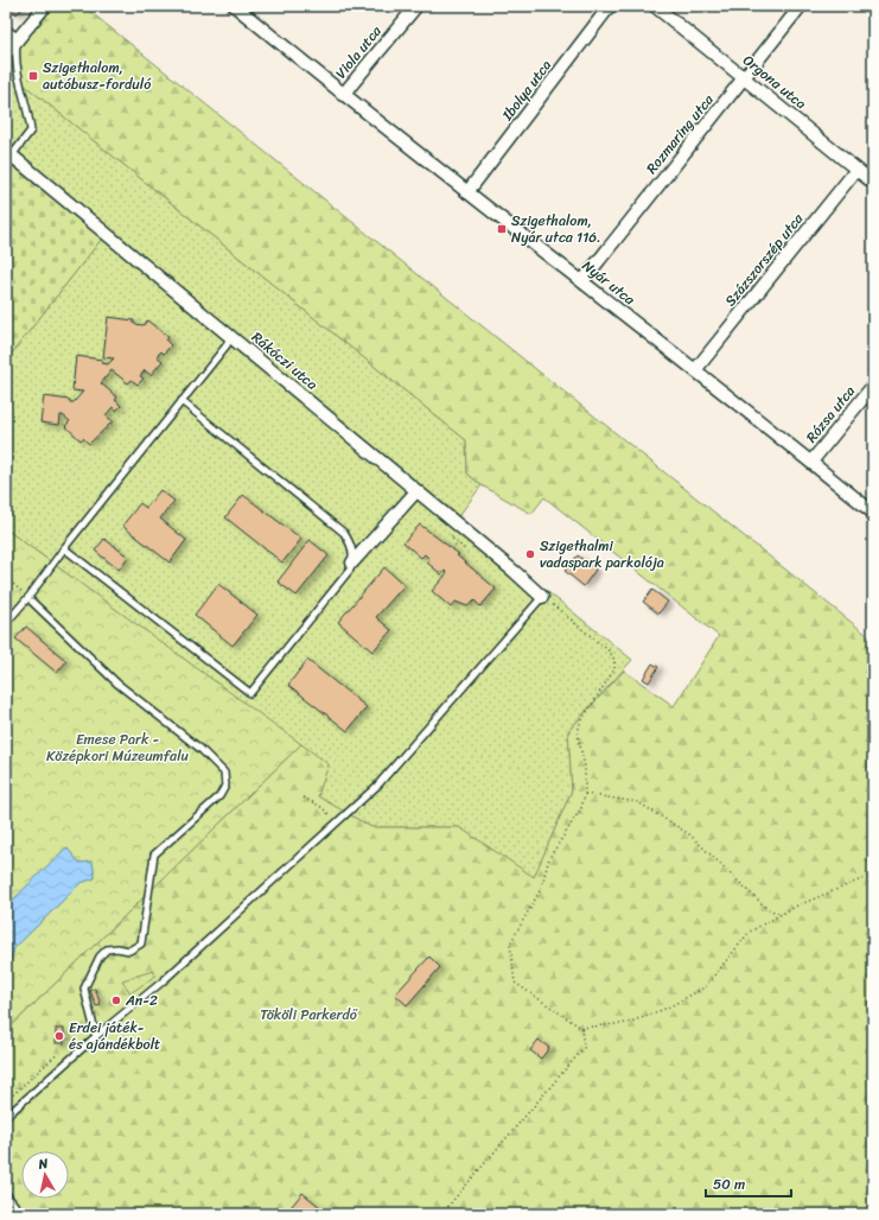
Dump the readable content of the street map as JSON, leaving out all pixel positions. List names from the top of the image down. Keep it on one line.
{"streets":{"street":["Viola utca","Orgona utca","Ibolya utca","Rozmaring utca","Százszorszép utca","Nyár utca","Rákóczi utca","Rózsa utca"]},"crossings":[["Viola utca","Nyár utca"],["Orgona utca","Rozmaring utca"],["Orgona utca","Százszorszép utca"],["Ibolya utca","Nyár utca"],["Rozmaring utca","Nyár utca"],["Százszorszép utca","Nyár utca"],["Nyár utca","Rózsa utca"]],"parks":["Emese Park - Középkori Múzeumfalu","Tököli Parkerdő"],"places":{"transit":["Szigethalom, autóbusz-forduló","Szigethalom, Nyár utca 116."],"other":["Szigethalmi vadaspark parkolója","An-2","Erdei játék- és ajándékbolt"]},"scale_bar":"50 m","north":"top"}
